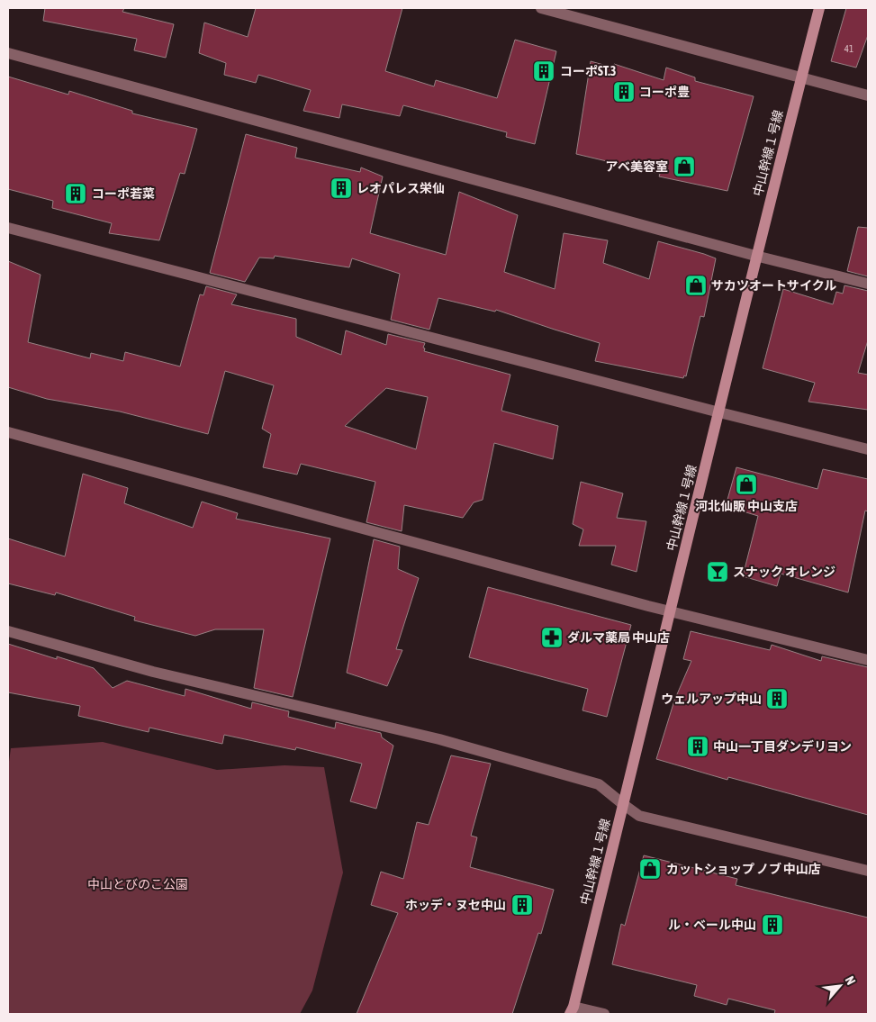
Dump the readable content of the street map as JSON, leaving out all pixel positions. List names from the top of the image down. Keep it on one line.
{"streets":{"street":["中山幹線１号線"]},"parks":["中山とびのこ公園"],"places":{"building":["コーポST.3","コーポ豊","レオパレス栄仙","コーポ若菜","ウェルアップ中山","中山一丁目ダンデリヨン","ホッデ・ヌセ中山","ル・ベール中山"],"shop":["アベ美容室","サカツオートサイクル","河北仙販 中山支店","カットショップ ノブ 中山店"],"bar":["スナック オレンジ"],"pharmacy":["ダルマ薬局 中山店"]},"house_numbers":["41"],"north":"top right"}
